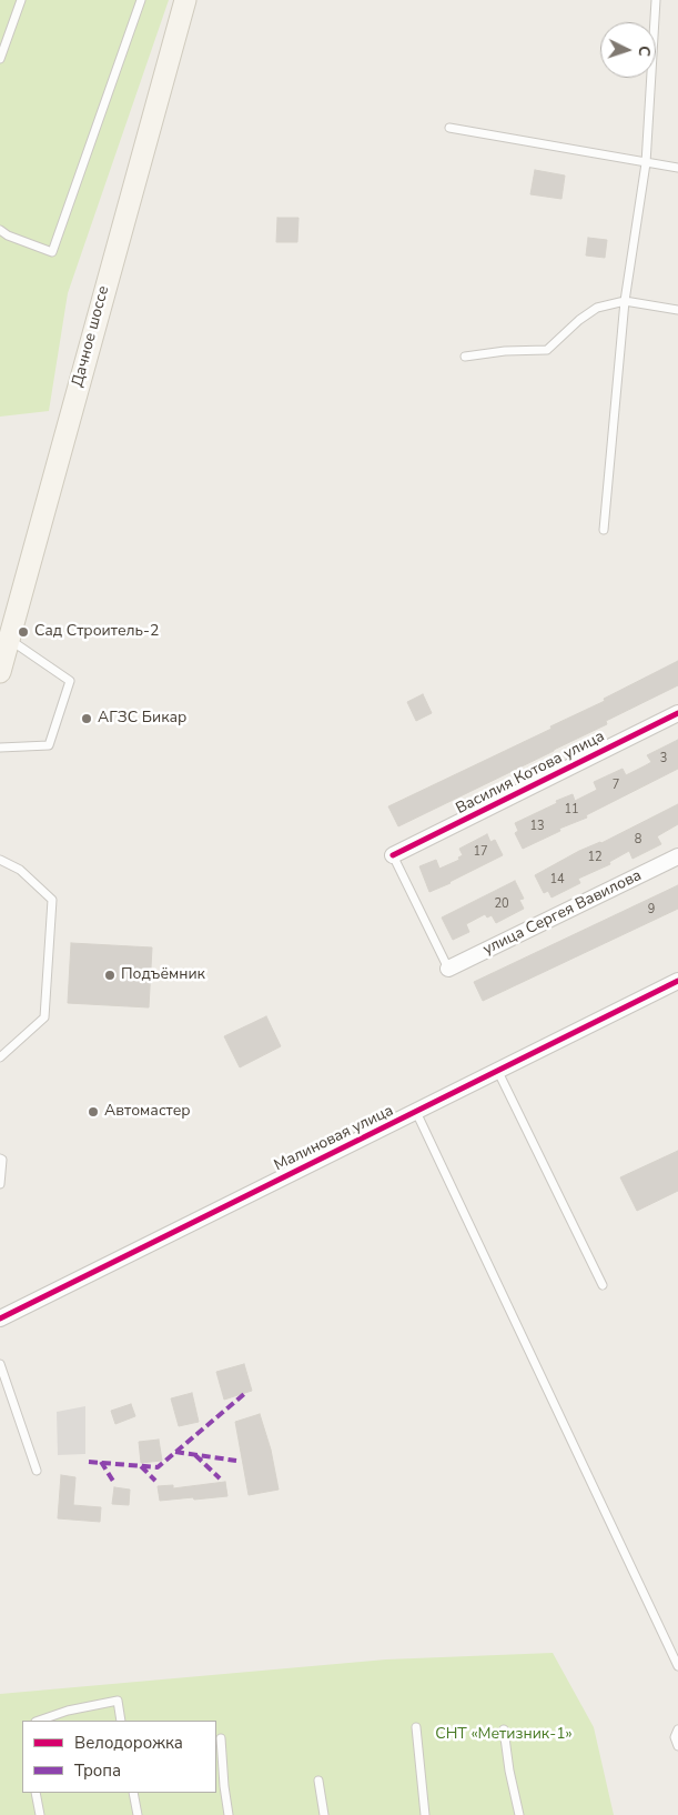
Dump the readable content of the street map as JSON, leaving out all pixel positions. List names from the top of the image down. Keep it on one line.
{"streets":{"main road":["Дачное шоссе"],"street":["Василия Котова улица","улица Сергея Вавилова","Малиновая улица"]},"parks":["СНТ «Метизник-1»"],"places":["Сад Строитель-2","АГЗС Бикар","Подъёмник","Автомастер"],"house_numbers":["3","7","11","13","8","17","12","14","20","9"],"legend":["Велодорожка","Тропа"],"north":"right"}
